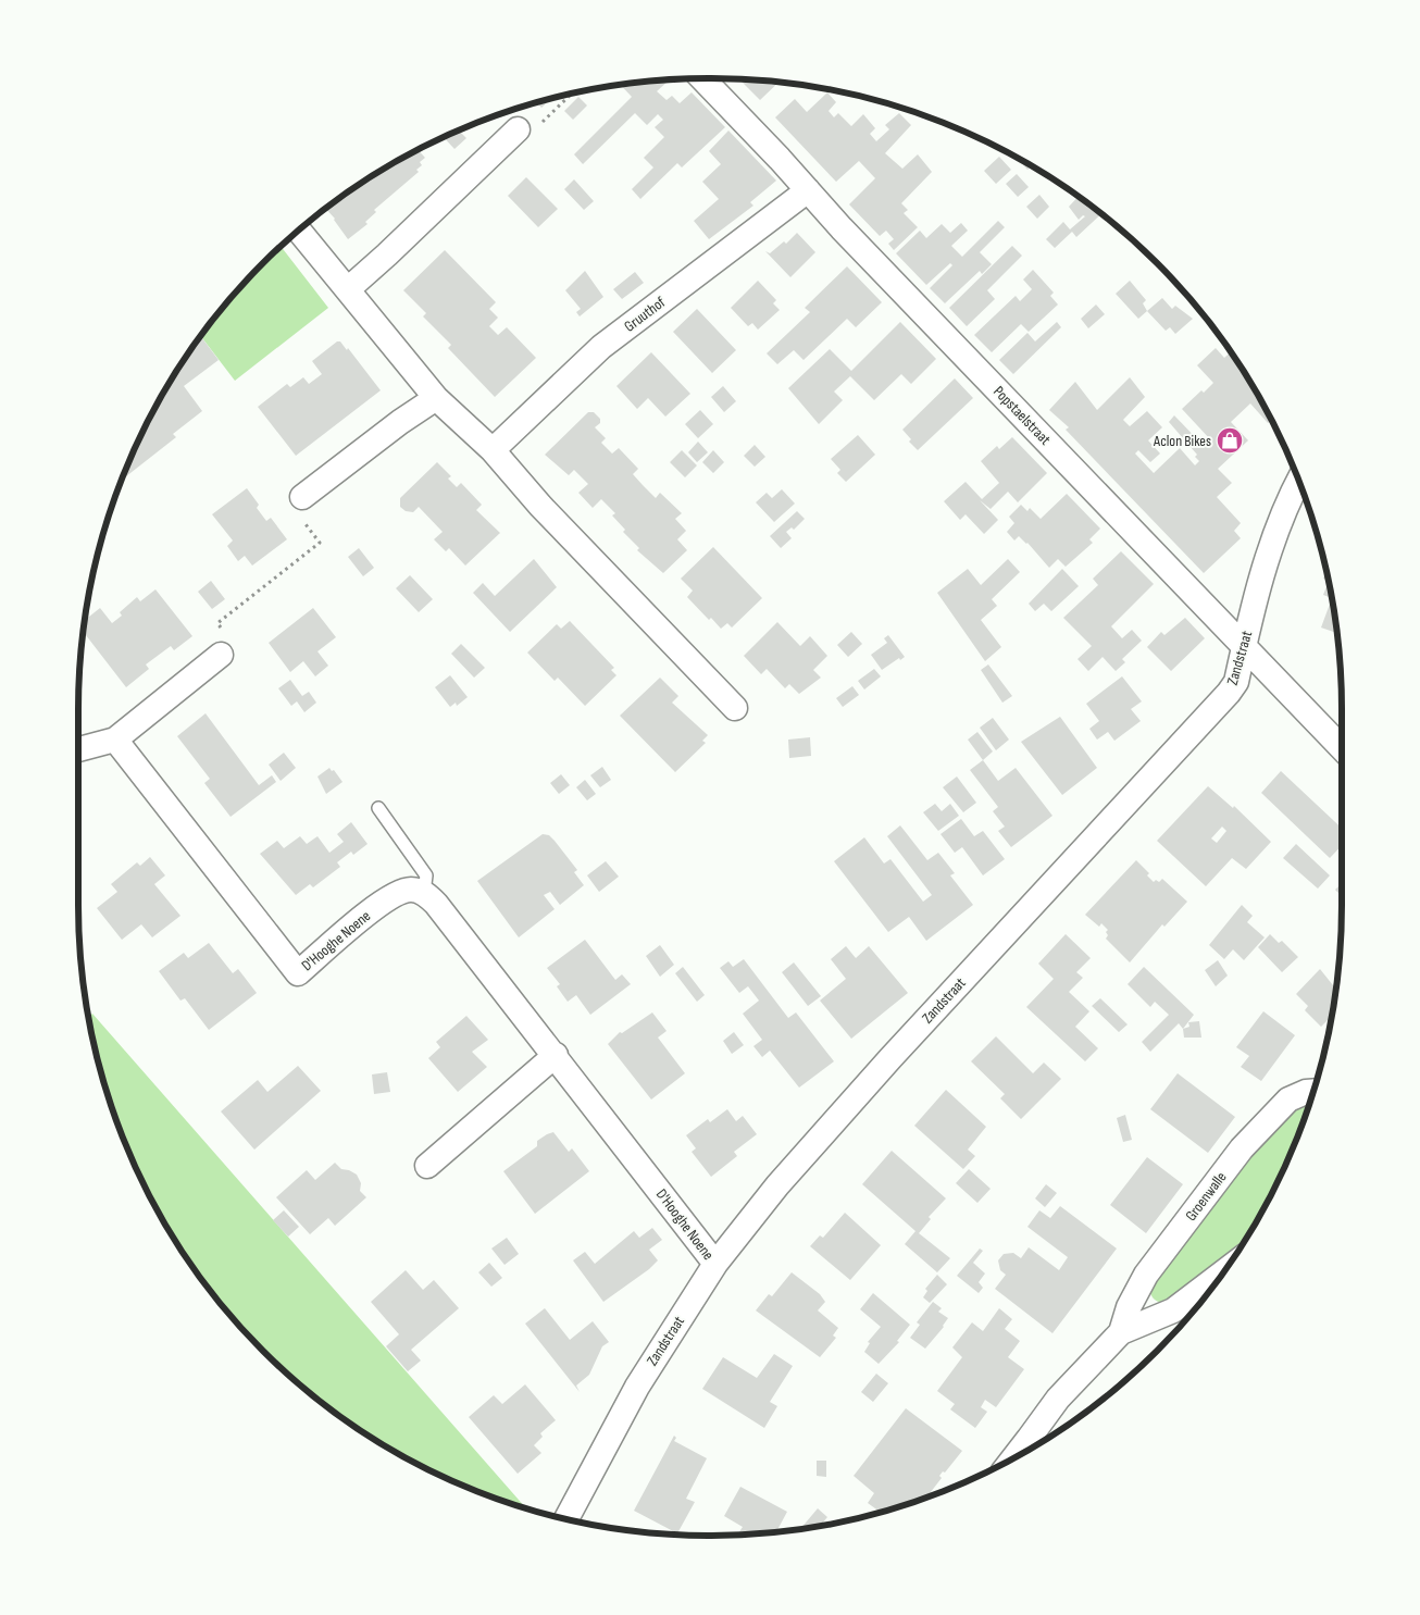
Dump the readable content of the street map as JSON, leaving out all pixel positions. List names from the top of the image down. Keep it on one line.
{"streets":{"street":["Gruuthof","Popstaelstraat","Zandstraat","D'Hooghe Noene","Groenwalle"]},"crossings":[["Gruuthof","Popstaelstraat"],["Popstaelstraat","Zandstraat"],["Zandstraat","D'Hooghe Noene"]],"places":{"shop":["Aclon Bikes"]}}
